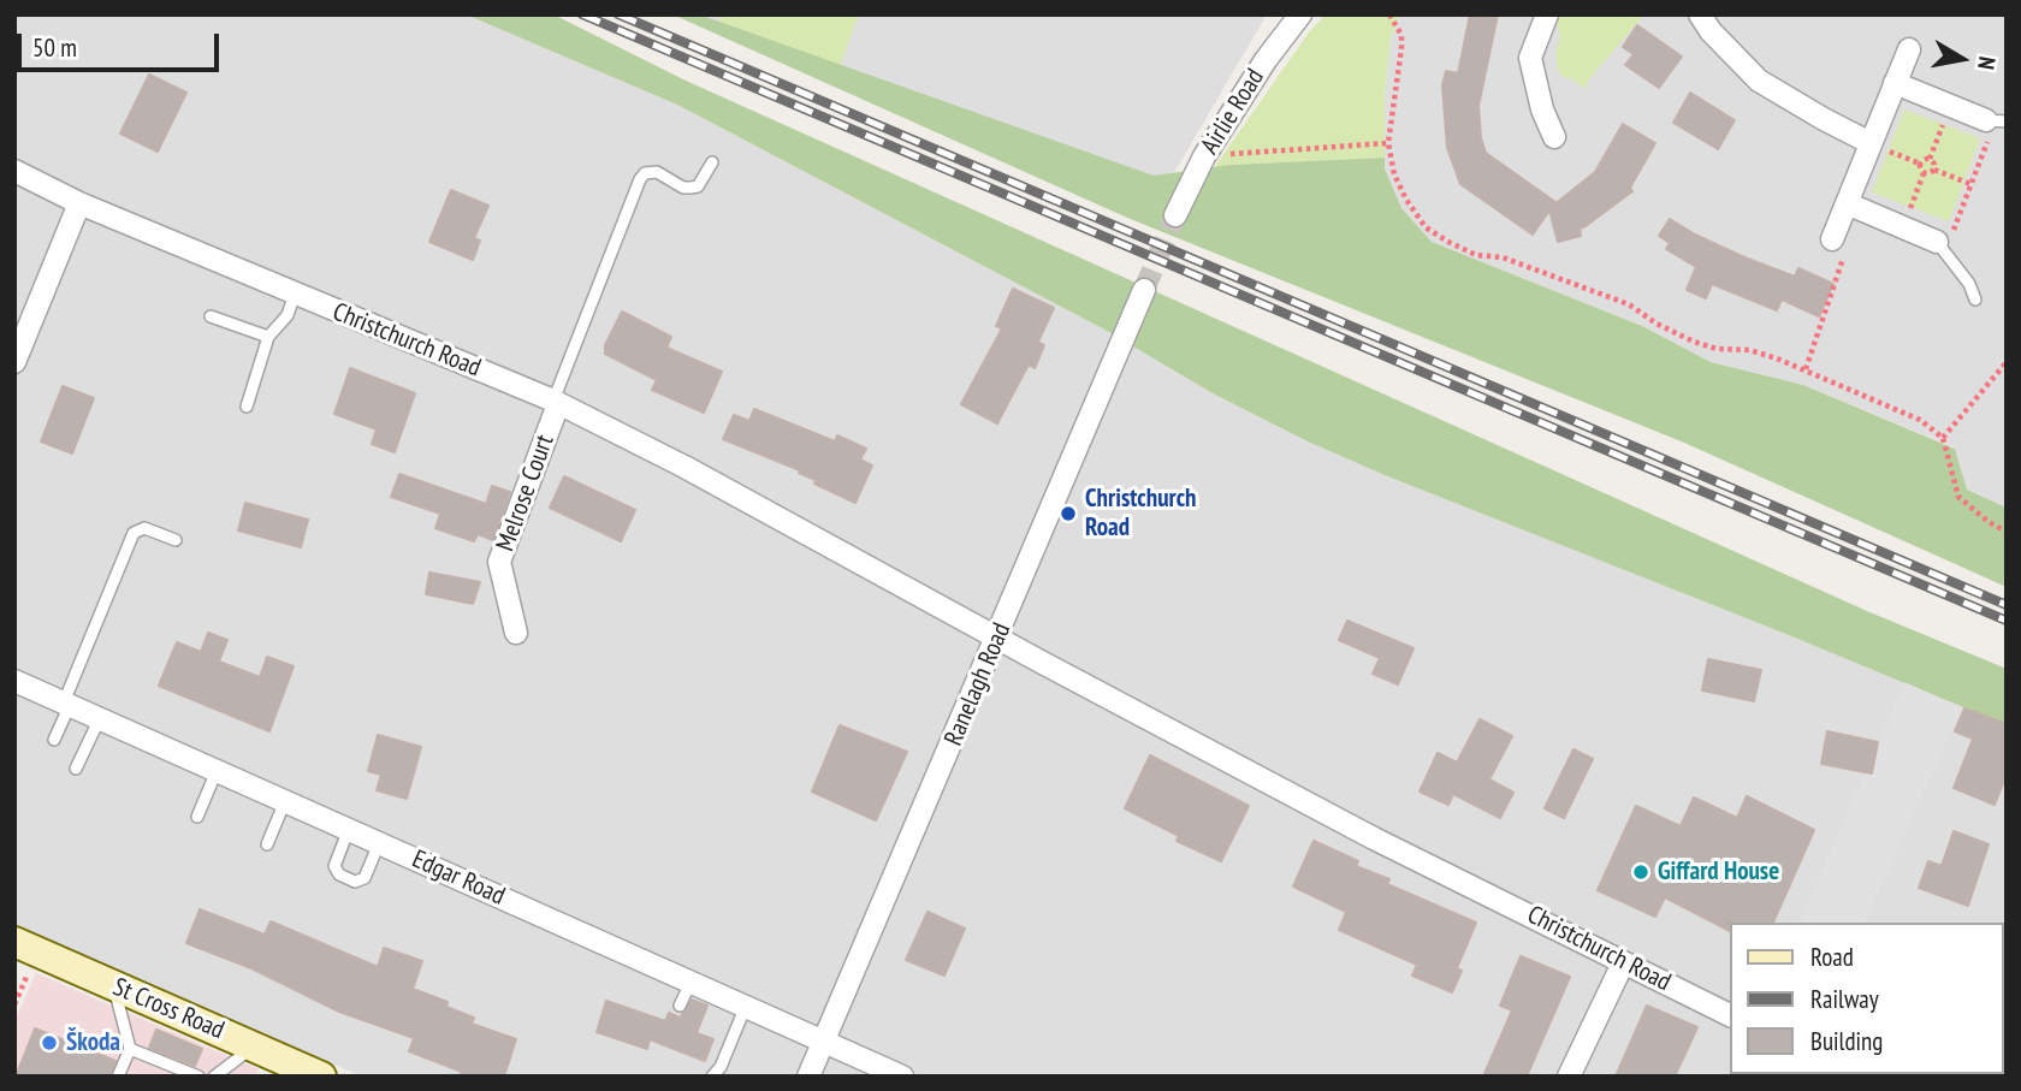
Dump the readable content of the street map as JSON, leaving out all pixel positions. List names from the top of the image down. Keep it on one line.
{"streets":{"main road":["St Cross Road"],"street":["Airlie Road","Christchurch Road","Melrose Court","Ranelagh Road","Edgar Road"]},"crossings":[["Christchurch Road","Melrose Court"],["Christchurch Road","Ranelagh Road"],["Ranelagh Road","Edgar Road"]],"places":["Christchurch Road","Giffard House","Škoda"],"legend":["Road","Railway","Building"],"scale_bar":"50 m","north":"right"}
